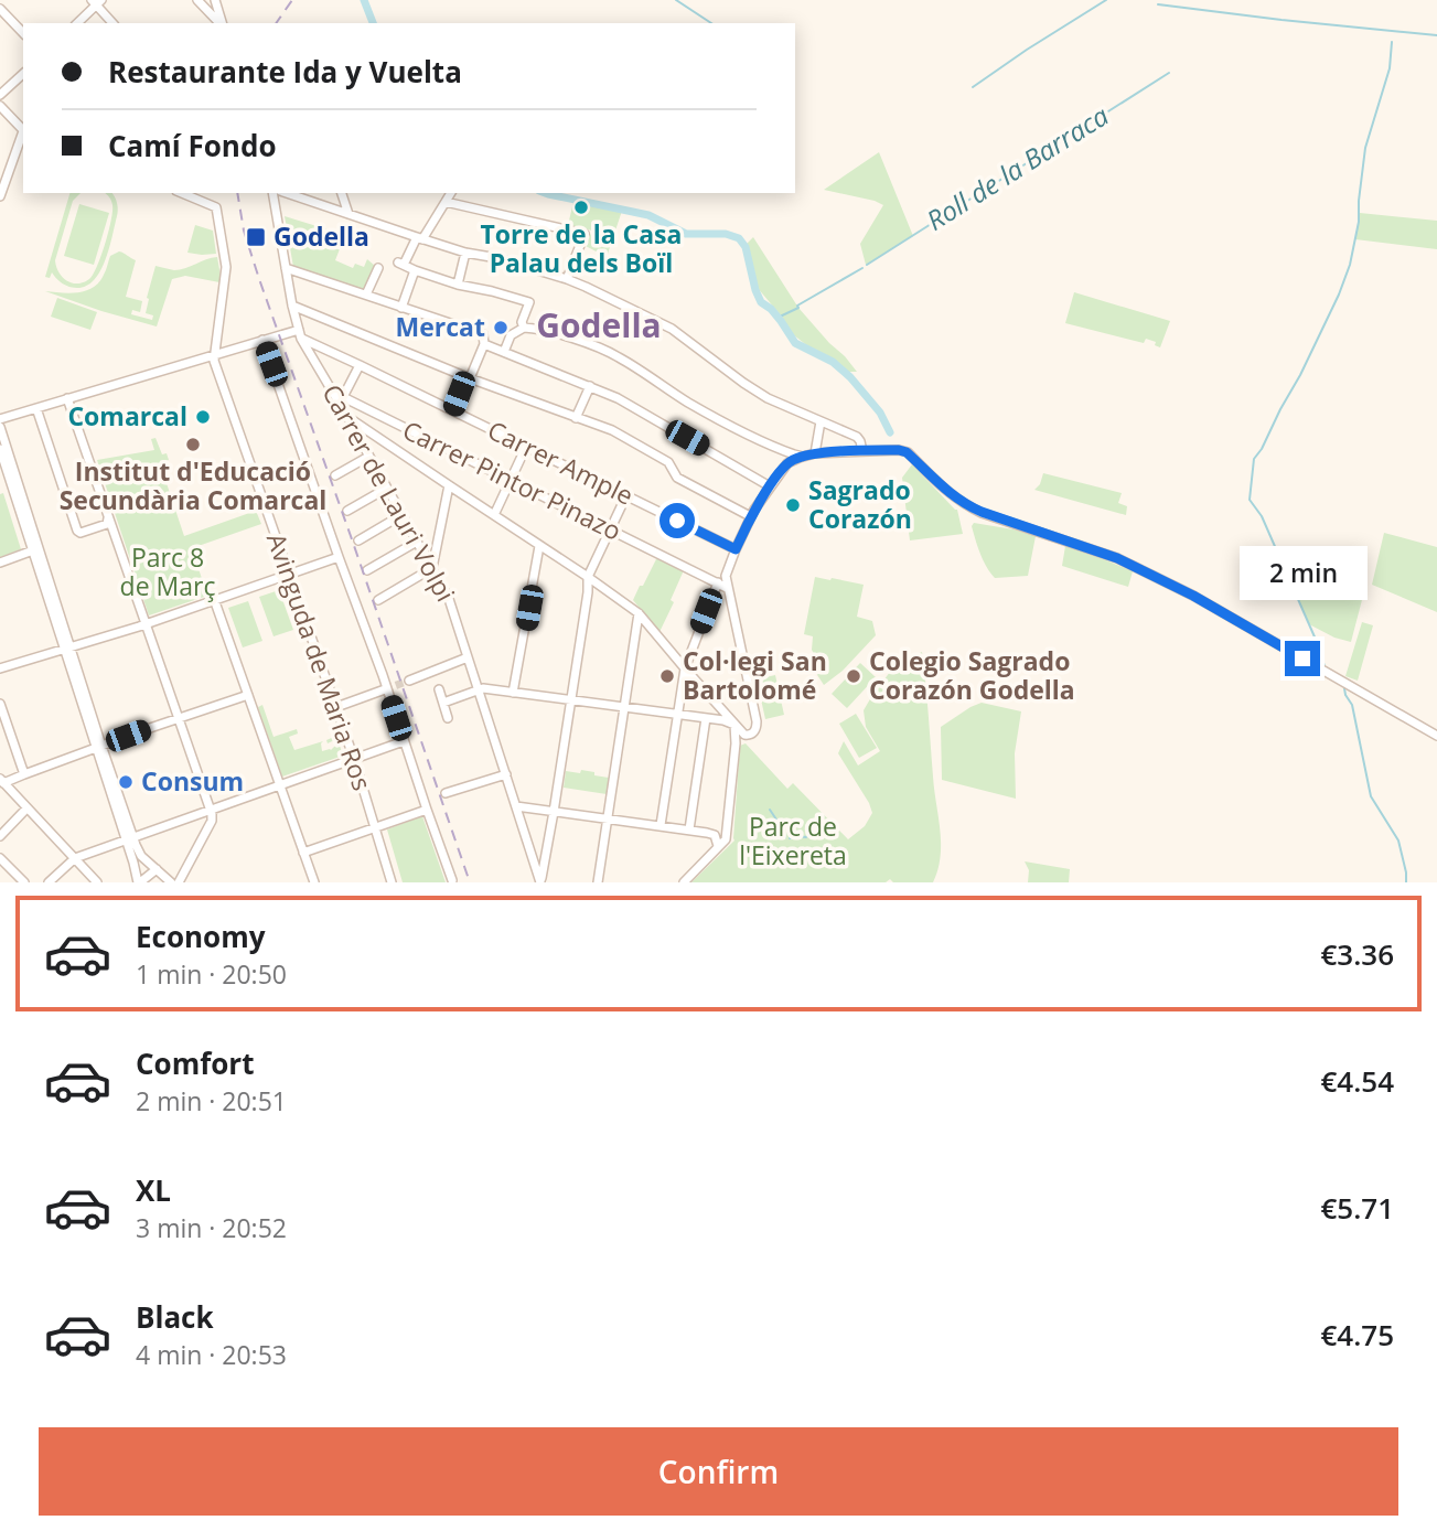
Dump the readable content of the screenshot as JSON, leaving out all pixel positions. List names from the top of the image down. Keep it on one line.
{"streets":{"street":["Carrer Ample","Carrer Pintor Pinazo","Carrer de Lauri Volpi","Avinguda de Maria Ros"]},"crossings":[["Carrer Ample","Carrer de Lauri Volpi"],["Carrer Pintor Pinazo","Carrer de Lauri Volpi"]],"districts":["Godella"],"water":["Roll de la Barraca"],"parks":["Parc 8 de Març","Parc de l'Eixereta"],"places":{"other":["Torre de la Casa Palau dels Boïl","Mercat","Comarcal","Institut d'Educació Secundària Comarcal","Sagrado Corazón","Col·legi San Bartolomé","Colegio Sagrado Corazón Godella","Consum"],"transit":["Godella"]},"page":{"banner":["Restaurante Ida y Vuelta","Camí Fondo"],"bubble":"2 min","list":[{"name":"Economy","note":"1 min · 20:50","value":"€3.36"},{"name":"Comfort","note":"2 min · 20:51","value":"€4.54"},{"name":"XL","note":"3 min · 20:52","value":"€5.71"},{"name":"Black","note":"4 min · 20:53","value":"€4.75"}],"buttons":"Confirm"}}
